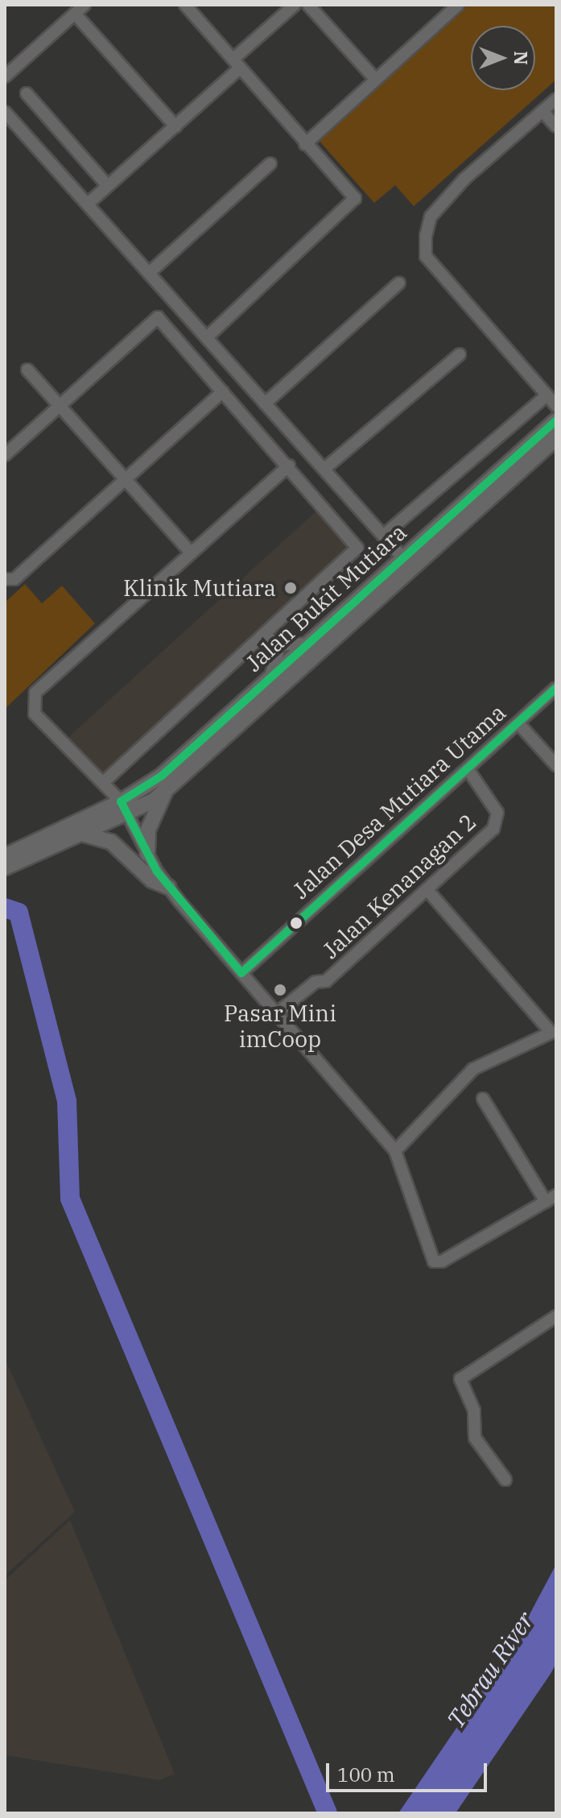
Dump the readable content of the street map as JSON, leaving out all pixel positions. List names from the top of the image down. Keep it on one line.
{"streets":{"street":["Jalan Bukit Mutiara","Jalan Desa Mutiara Utama","Jalan Kenanagan 2"]},"crossings":[["Jalan Desa Mutiara Utama","Jalan Kenanagan 2"]],"water":["Tebrau River"],"places":["Klinik Mutiara","Pasar Mini imCoop"],"scale_bar":"100 m","north":"right"}
